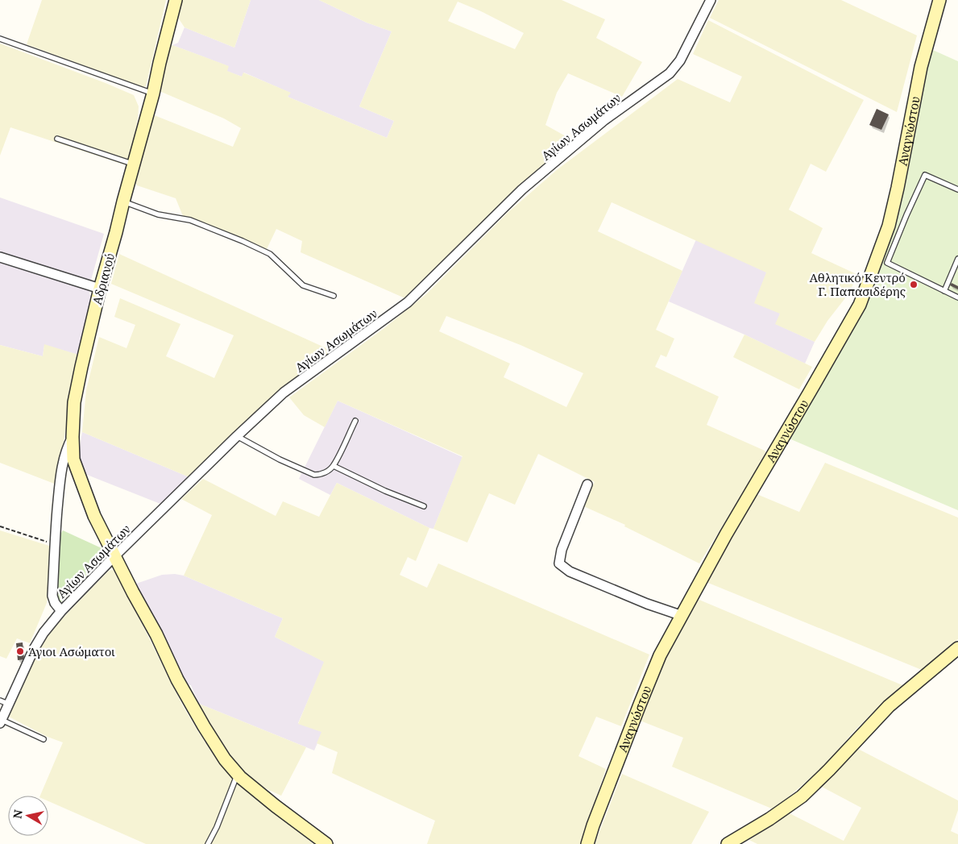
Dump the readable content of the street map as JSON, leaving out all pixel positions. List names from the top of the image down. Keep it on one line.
{"streets":{"street":["Αγίων Ασωμάτων","Αναγνώστου","Αδριανού"]},"crossings":[["Αγίων Ασωμάτων","Αδριανού"]],"places":["Αθλητικό Κεντρό Γ. Παπασιδέρης","Άγιοι Ασώματοι"],"north":"left"}
